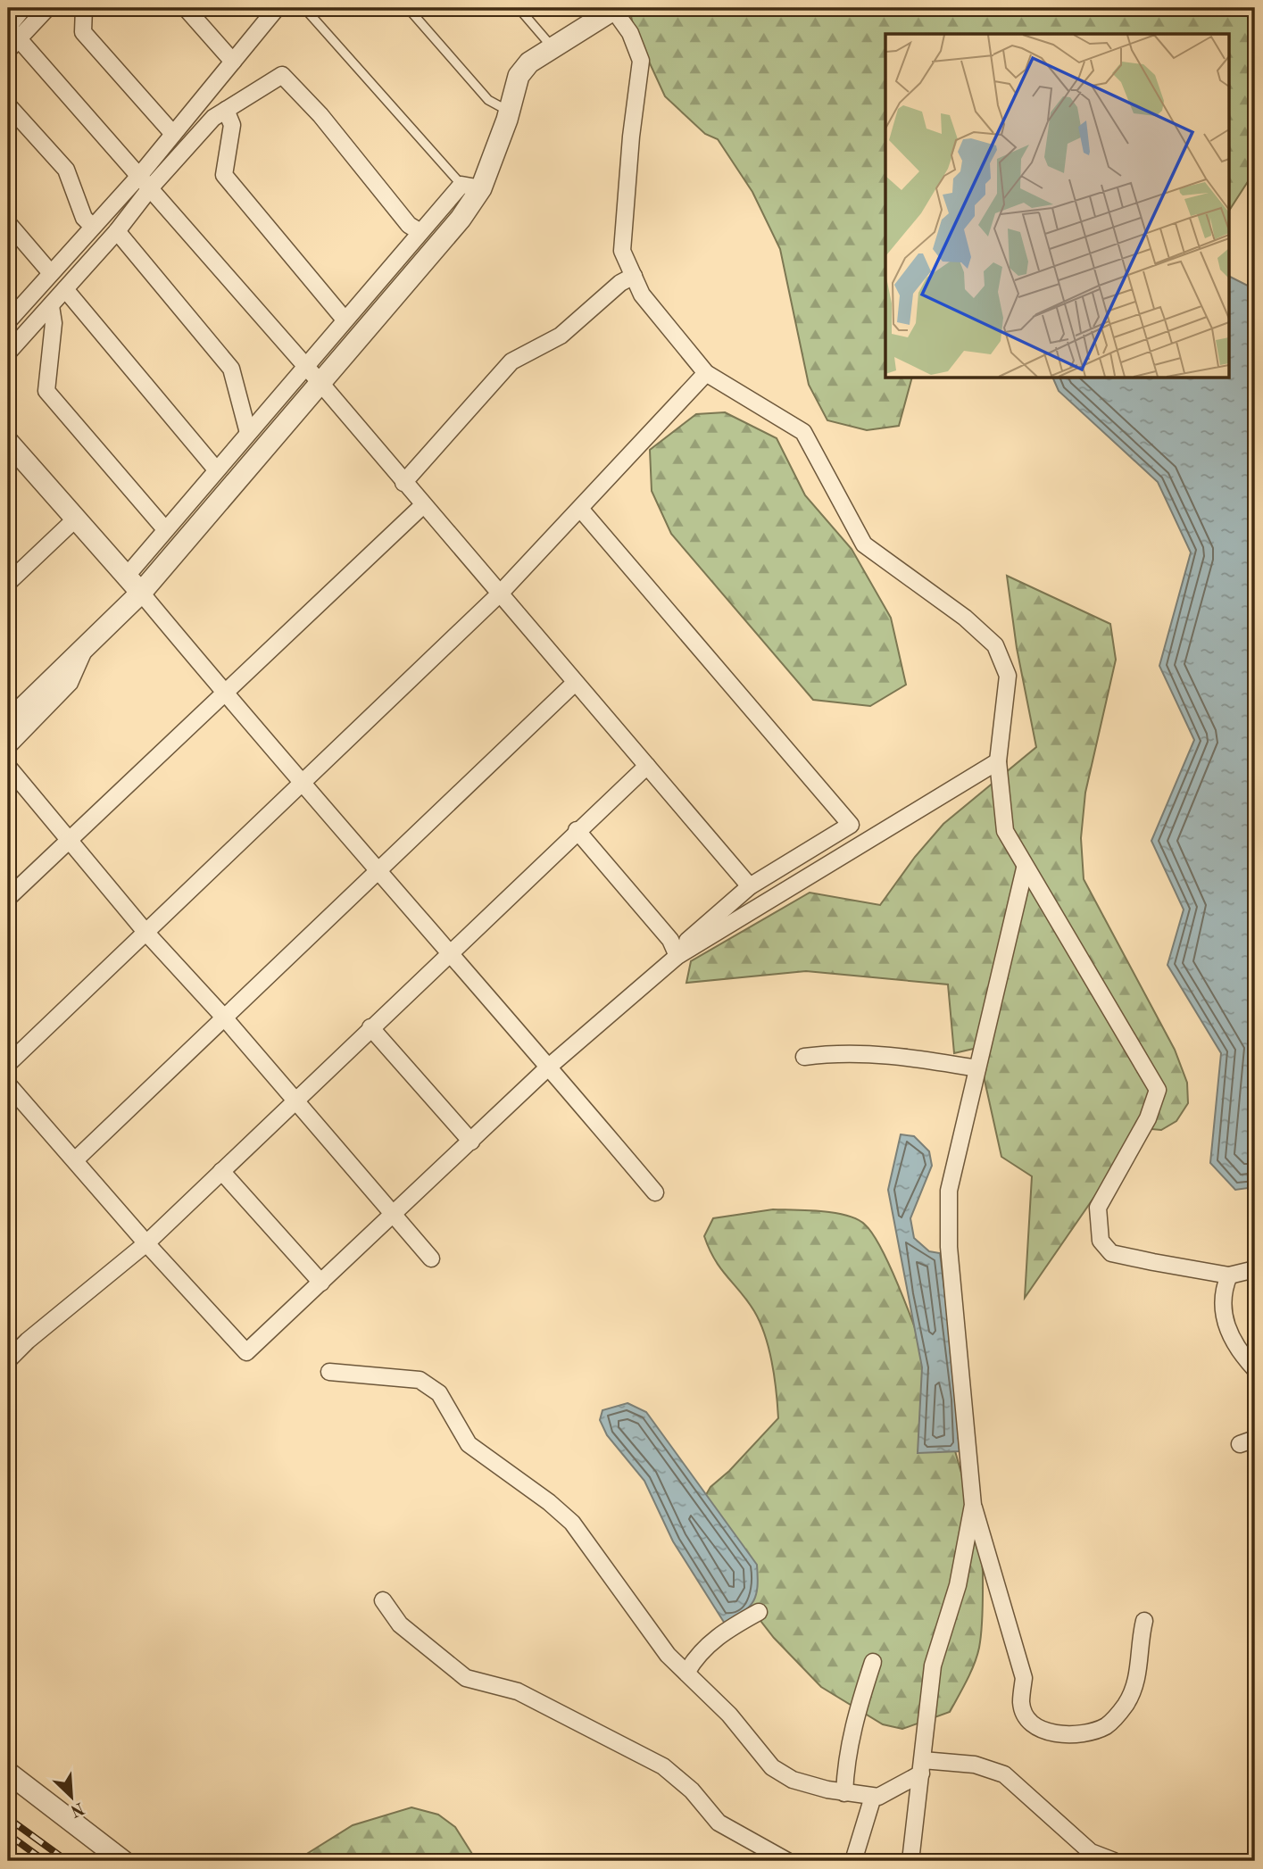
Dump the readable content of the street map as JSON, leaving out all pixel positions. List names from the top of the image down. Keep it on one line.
{"north":"bottom right"}
